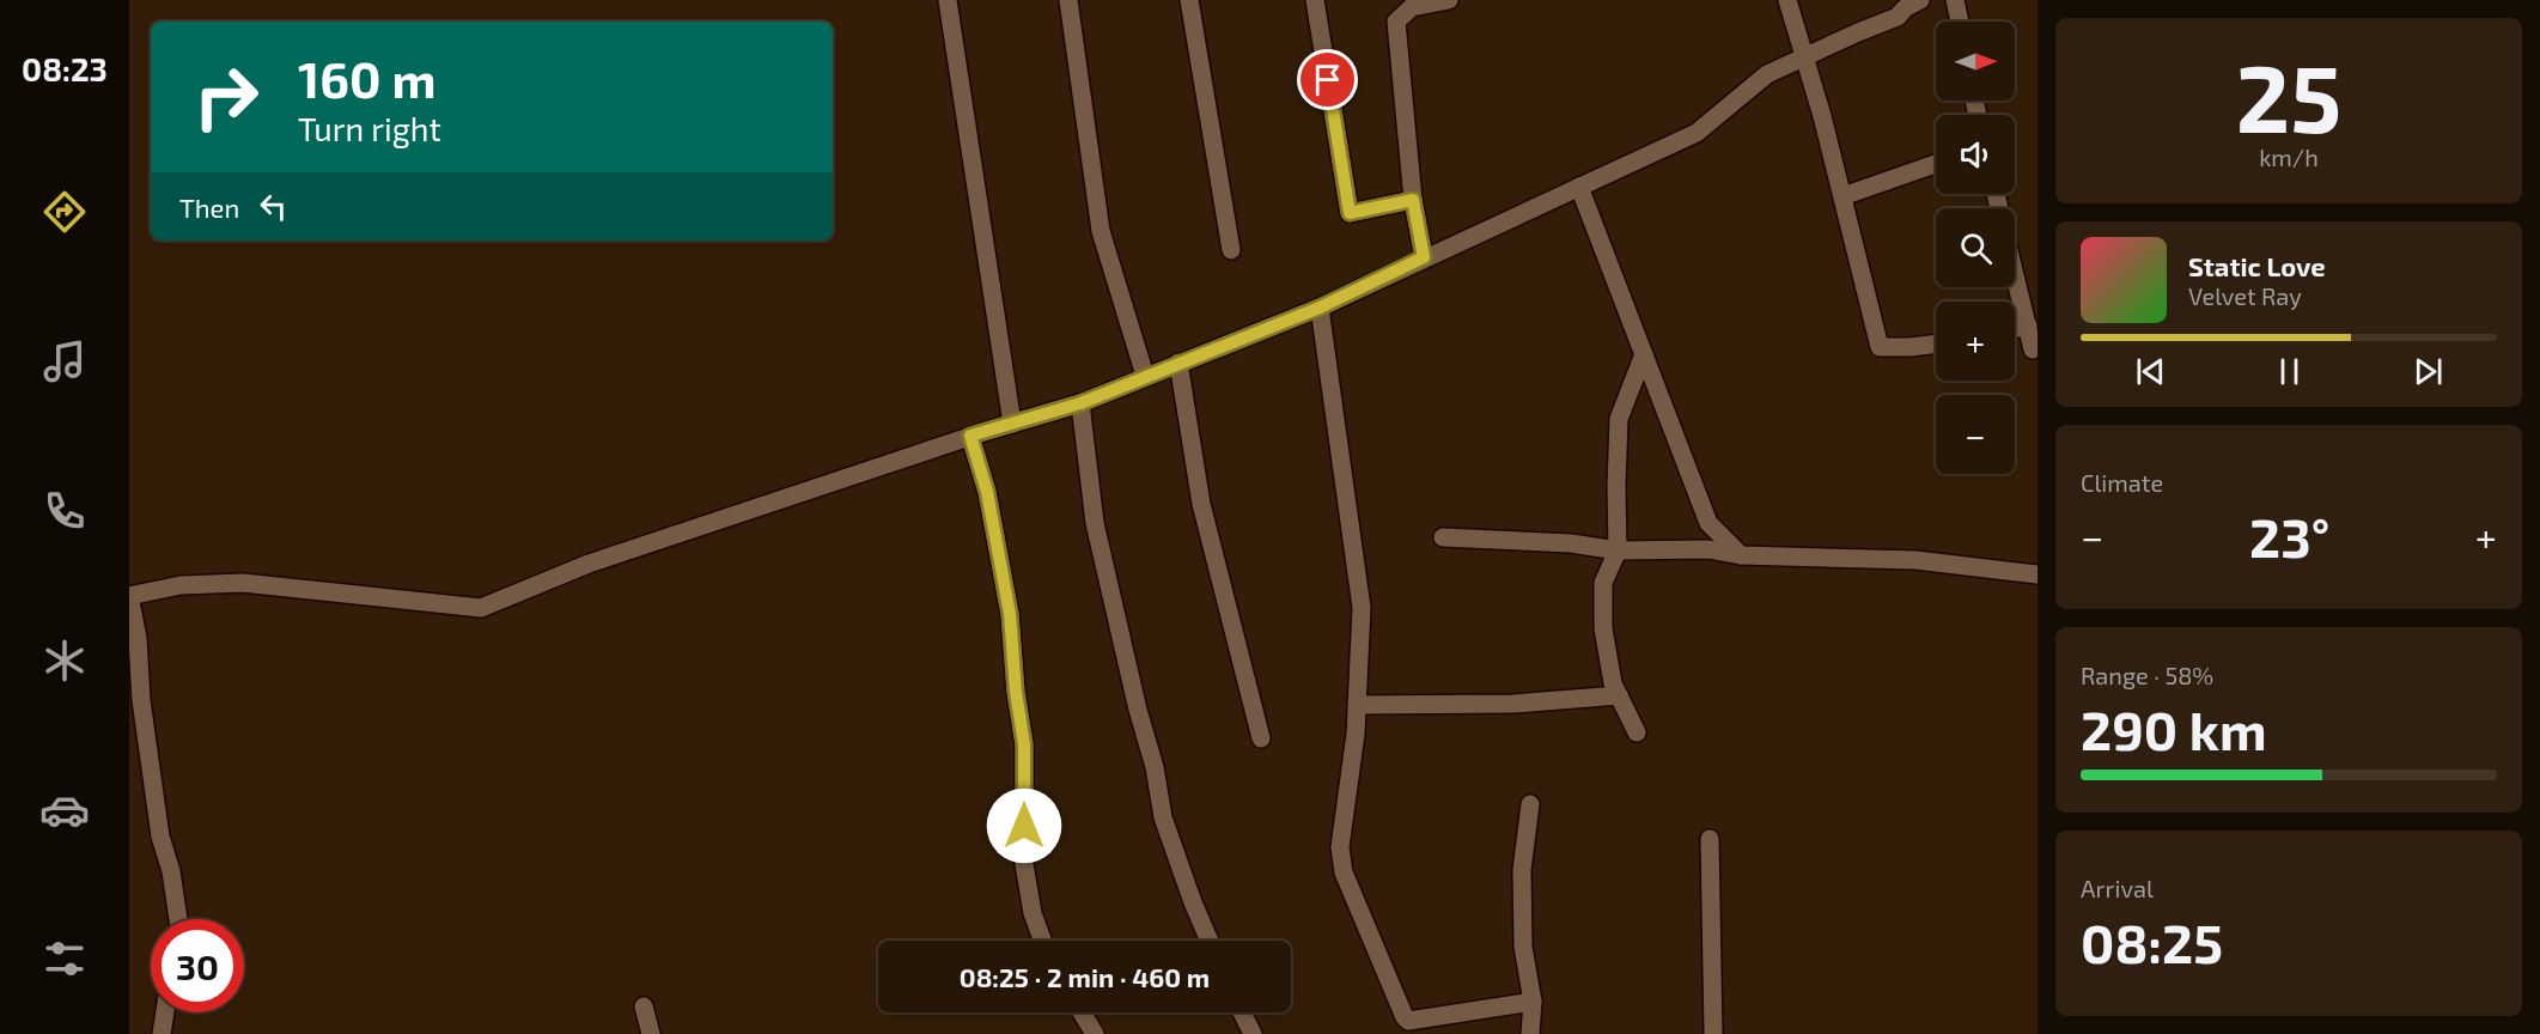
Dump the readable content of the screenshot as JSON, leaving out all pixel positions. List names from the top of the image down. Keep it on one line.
{"north":"right","page":{"tabs":"08:23","tile":[["25","km/h"],"Climate",["Range · 58%","290 km"],["Arrival","08:25"]],"map_buttons":["+","−"],"turn":["160 m","Turn right"],"then":"Then","song":["Static Love","Velvet Ray"],"heat":["−","23°","+"],"limit":"30","trip":"08:25 · 2 min · 460 m"}}
